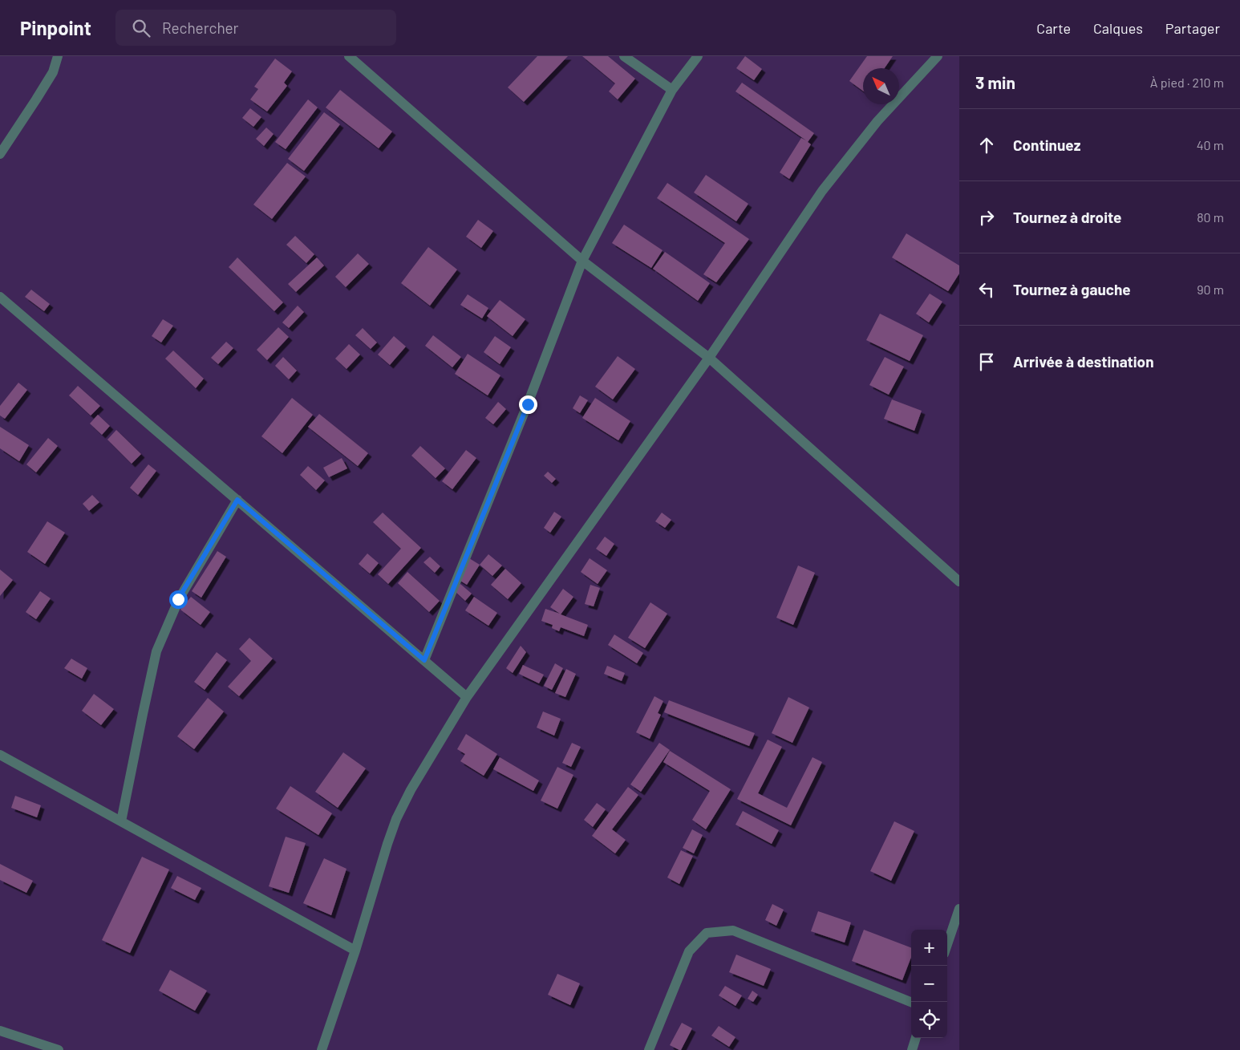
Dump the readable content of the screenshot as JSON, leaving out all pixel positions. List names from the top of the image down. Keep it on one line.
{"north":"top left","page":{"header":"Pinpoint","search":"Rechercher","nav":["Carte","Calques","Partager"],"heading":["3 min","À pied · 210 m"],"list":[["Continuez","40 m"],["Tournez à droite","80 m"],["Tournez à gauche","90 m"],"Arrivée à destination"],"map_buttons":["+","−"]}}
